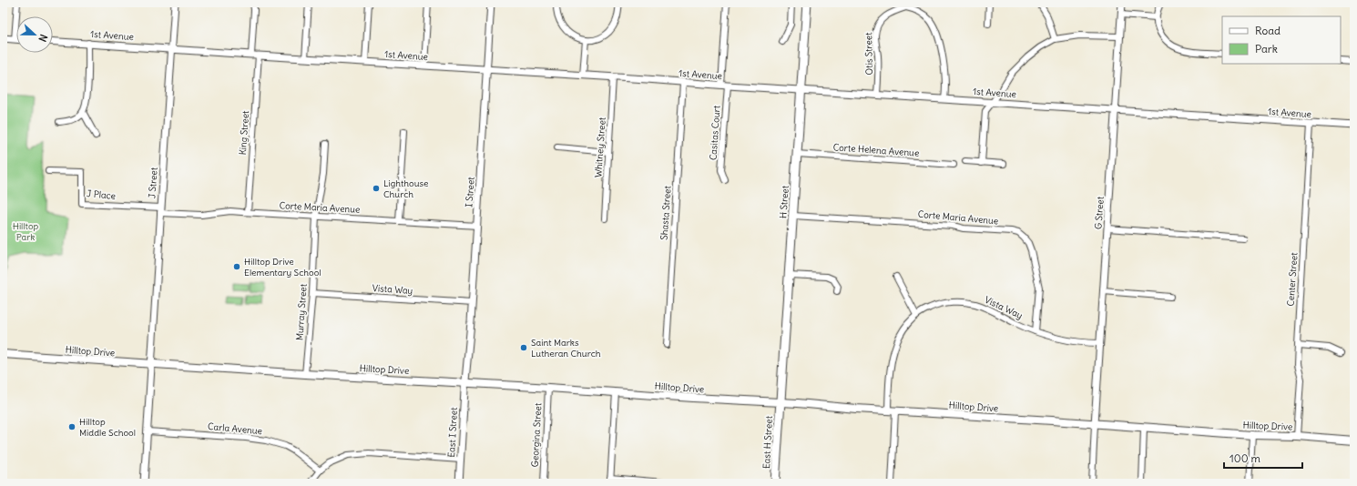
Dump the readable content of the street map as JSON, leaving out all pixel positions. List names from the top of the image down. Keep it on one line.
{"streets":{"main road":["H Street","Hilltop Drive","East H Street"],"street":["1st Avenue","Otis Street","King Street","Casitas Court","Whitney Street","Corte Helena Avenue","J Street","I Street","J Place","Corte Maria Avenue","Shasta Street","G Street","Center Street","Vista Way","Murray Street","Carla Avenue","East I Street","Georgina Street"]},"crossings":[["1st Avenue","Otis Street"],["1st Avenue","King Street"],["1st Avenue","Casitas Court"],["1st Avenue","Whitney Street"],["1st Avenue","J Street"],["1st Avenue","I Street"],["1st Avenue","H Street"],["1st Avenue","Shasta Street"],["1st Avenue","G Street"],["1st Avenue","Center Street"],["King Street","Corte Maria Avenue"],["Corte Helena Avenue","H Street"],["J Street","J Place"],["J Street","Corte Maria Avenue"],["J Street","Hilltop Drive"],["J Street","Carla Avenue"],["I Street","Corte Maria Avenue"],["I Street","Vista Way"],["I Street","Hilltop Drive"],["I Street","East I Street"],["J Place","Corte Maria Avenue"],["H Street","Corte Maria Avenue"],["H Street","Hilltop Drive"],["H Street","East H Street"],["Corte Maria Avenue","Vista Way"],["Corte Maria Avenue","Murray Street"],["G Street","Vista Way"],["G Street","Hilltop Drive"],["Center Street","Hilltop Drive"],["Vista Way","Murray Street"],["Vista Way","Hilltop Drive"],["Murray Street","Hilltop Drive"],["Hilltop Drive","East I Street"],["Hilltop Drive","Georgina Street"],["Hilltop Drive","East H Street"]],"parks":["Hilltop Park"],"places":["Lighthouse Church","Hilltop Drive Elementary School","Saint Marks Lutheran Church","Hilltop Middle School"],"legend":["Road","Park"],"scale_bar":"100 m","north":"right"}
